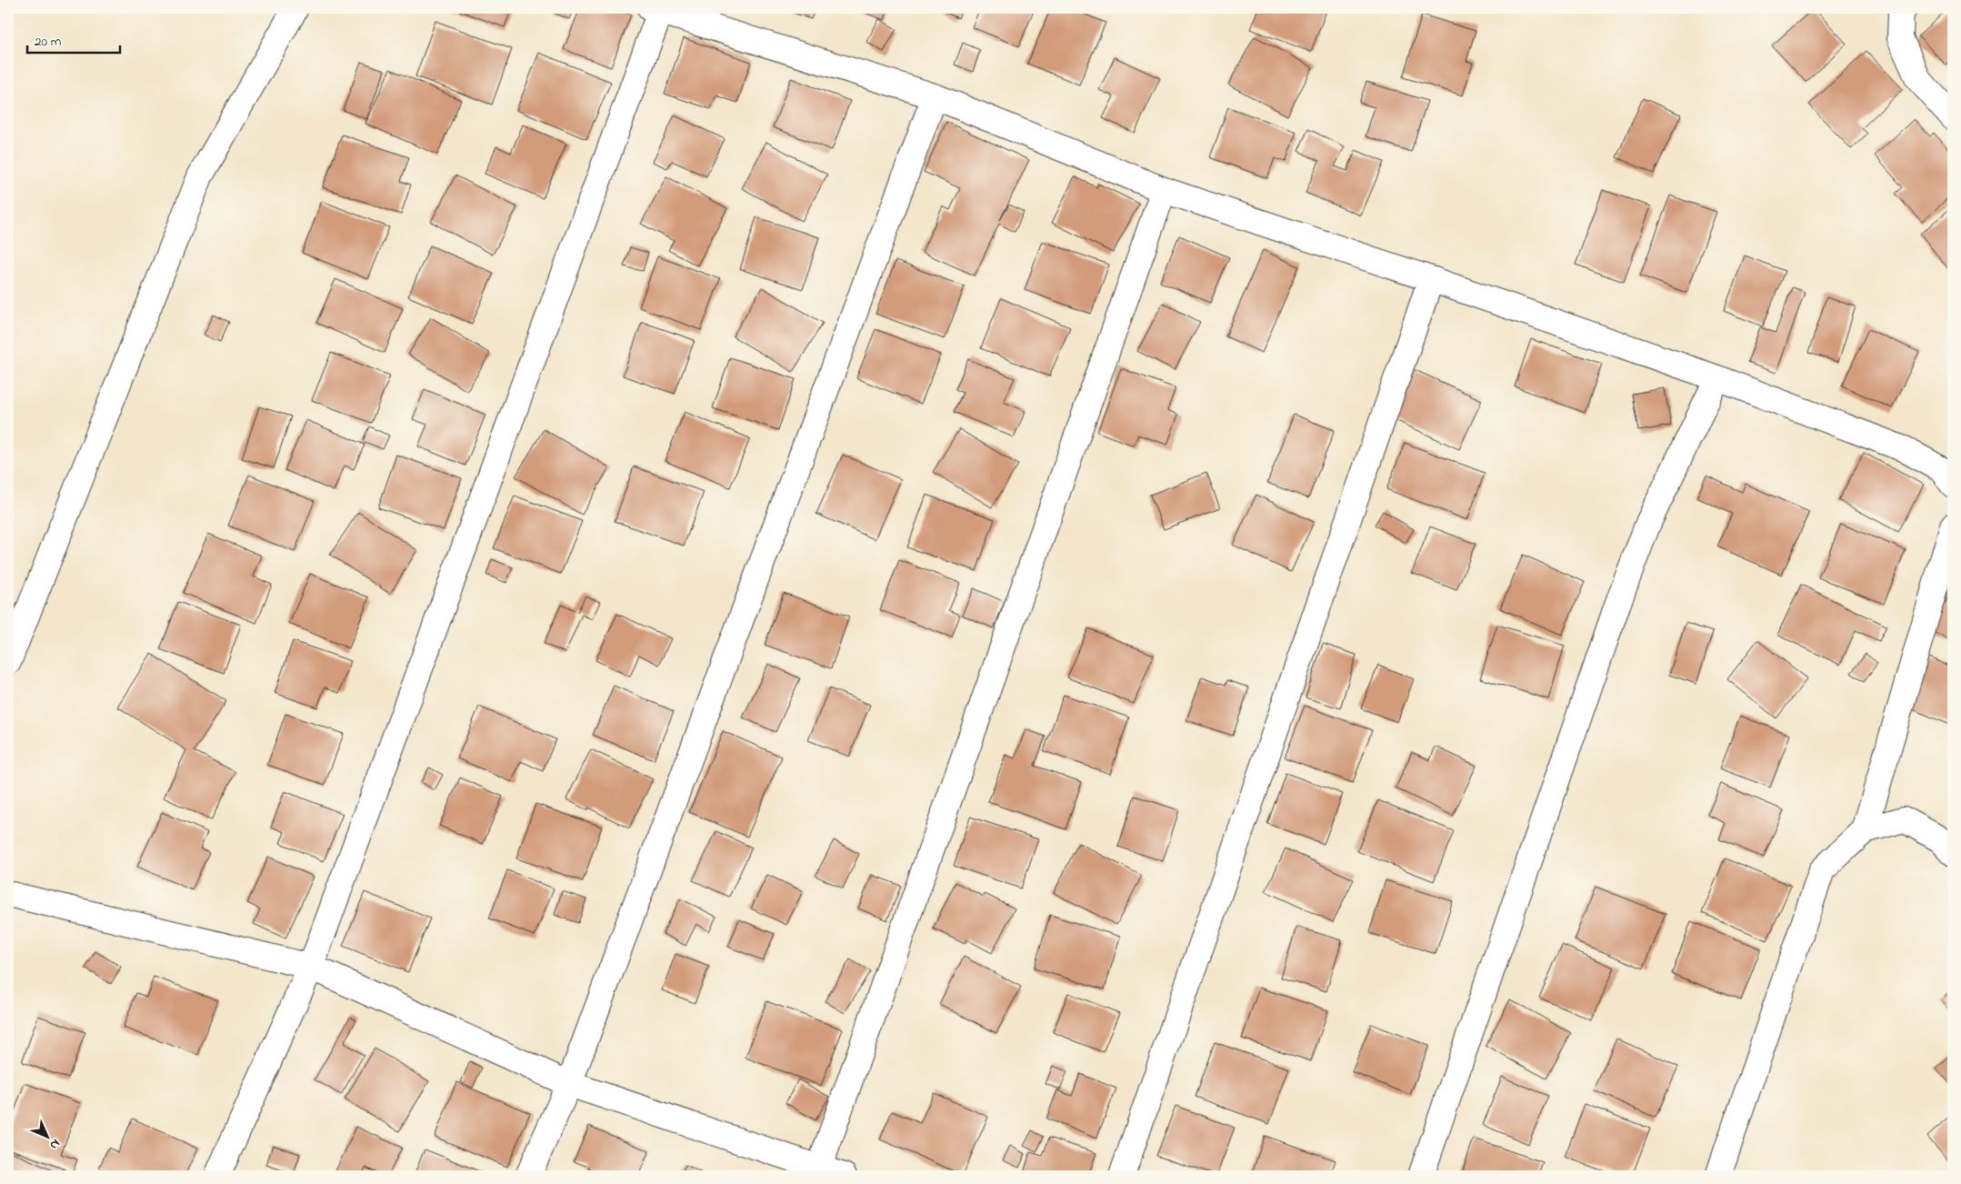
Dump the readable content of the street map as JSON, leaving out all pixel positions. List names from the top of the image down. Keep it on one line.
{"scale_bar":"20 m","north":"bottom right"}
